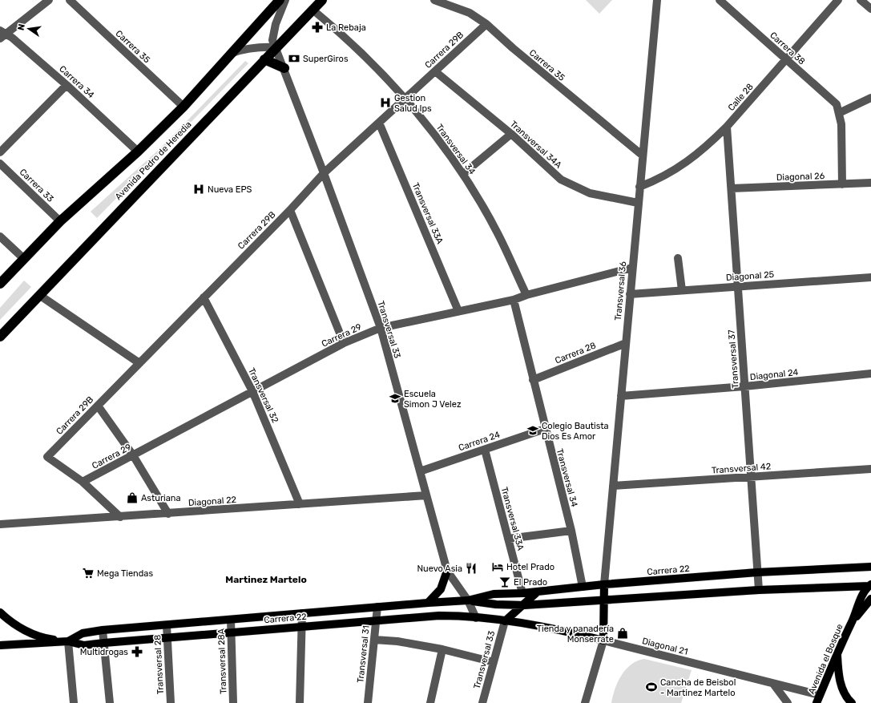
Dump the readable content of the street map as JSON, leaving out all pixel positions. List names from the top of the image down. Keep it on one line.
{"streets":{"highway":["Avenida Pedro de Heredia"],"main road":["Carrera 22","Diagonal 21","Avenida el Bosque"],"street":["Carrera 35","Carrera 38","Carrera 29B","Carrera 34","Calle 28","Transversal 34A","Transversal 34","Diagonal 26","Carrera 33","Transversal 33A","Diagonal 25","Transversal 36","Transversal 33","Carrera 29","Carrera 28","Transversal 37","Diagonal 24","Transversal 32","Carrera 24","Transversal 42","Diagonal 22","Transversal 31","Transversal 28A","Transversal 28"]},"crossings":[["Carrera 35","Carrera 29B"],["Carrera 35","Avenida Pedro de Heredia"],["Carrera 35","Transversal 36"],["Carrera 38","Calle 28"],["Carrera 29B","Transversal 34A"],["Carrera 29B","Transversal 34"],["Carrera 29B","Transversal 33A"],["Carrera 29B","Transversal 33"],["Carrera 29B","Carrera 29"],["Carrera 29B","Transversal 32"],["Carrera 34","Avenida Pedro de Heredia"],["Calle 28","Transversal 36"],["Calle 28","Transversal 37"],["Transversal 34A","Transversal 36"],["Transversal 34","Avenida Pedro de Heredia"],["Transversal 34","Carrera 29"],["Transversal 34","Carrera 28"],["Transversal 34","Carrera 24"],["Transversal 34","Carrera 22"],["Avenida Pedro de Heredia","Carrera 33"],["Avenida Pedro de Heredia","Transversal 33"],["Diagonal 26","Transversal 37"],["Transversal 33A","Carrera 29"],["Transversal 33A","Carrera 24"],["Transversal 33A","Carrera 22"],["Diagonal 25","Transversal 36"],["Diagonal 25","Transversal 37"],["Transversal 36","Carrera 29"],["Transversal 36","Carrera 28"],["Transversal 36","Diagonal 24"],["Transversal 36","Transversal 42"],["Transversal 36","Carrera 22"],["Transversal 33","Carrera 29"],["Transversal 33","Carrera 24"],["Transversal 33","Diagonal 22"],["Transversal 33","Carrera 22"],["Transversal 33","Diagonal 21"],["Carrera 29","Transversal 32"],["Transversal 37","Diagonal 24"],["Transversal 37","Transversal 42"],["Transversal 37","Carrera 22"],["Transversal 32","Diagonal 22"],["Carrera 22","Diagonal 21"],["Carrera 22","Transversal 31"],["Carrera 22","Avenida el Bosque"],["Carrera 22","Transversal 28A"],["Carrera 22","Transversal 28"],["Diagonal 21","Avenida el Bosque"]],"districts":["Martinez Martelo"],"places":{"pharmacy":["La Rebaja","Multidrogas"],"bank":["SuperGiros"],"hospital":["Gestion Salud Ips","Nueva EPS"],"school or university":["Escuela Simon J Velez","Colegio Bautista Dios Es Amor"],"shop":["Asturiana","Tienda y panadería Monserrate"],"hotel":["Hotel Prado"],"restaurant":["Nuevo Asia"],"supermarket":["Mega Tiendas"],"bar":["El Prado"],"sports":["Cancha de Beisbol - Martinez Martelo"]},"north":"left"}
